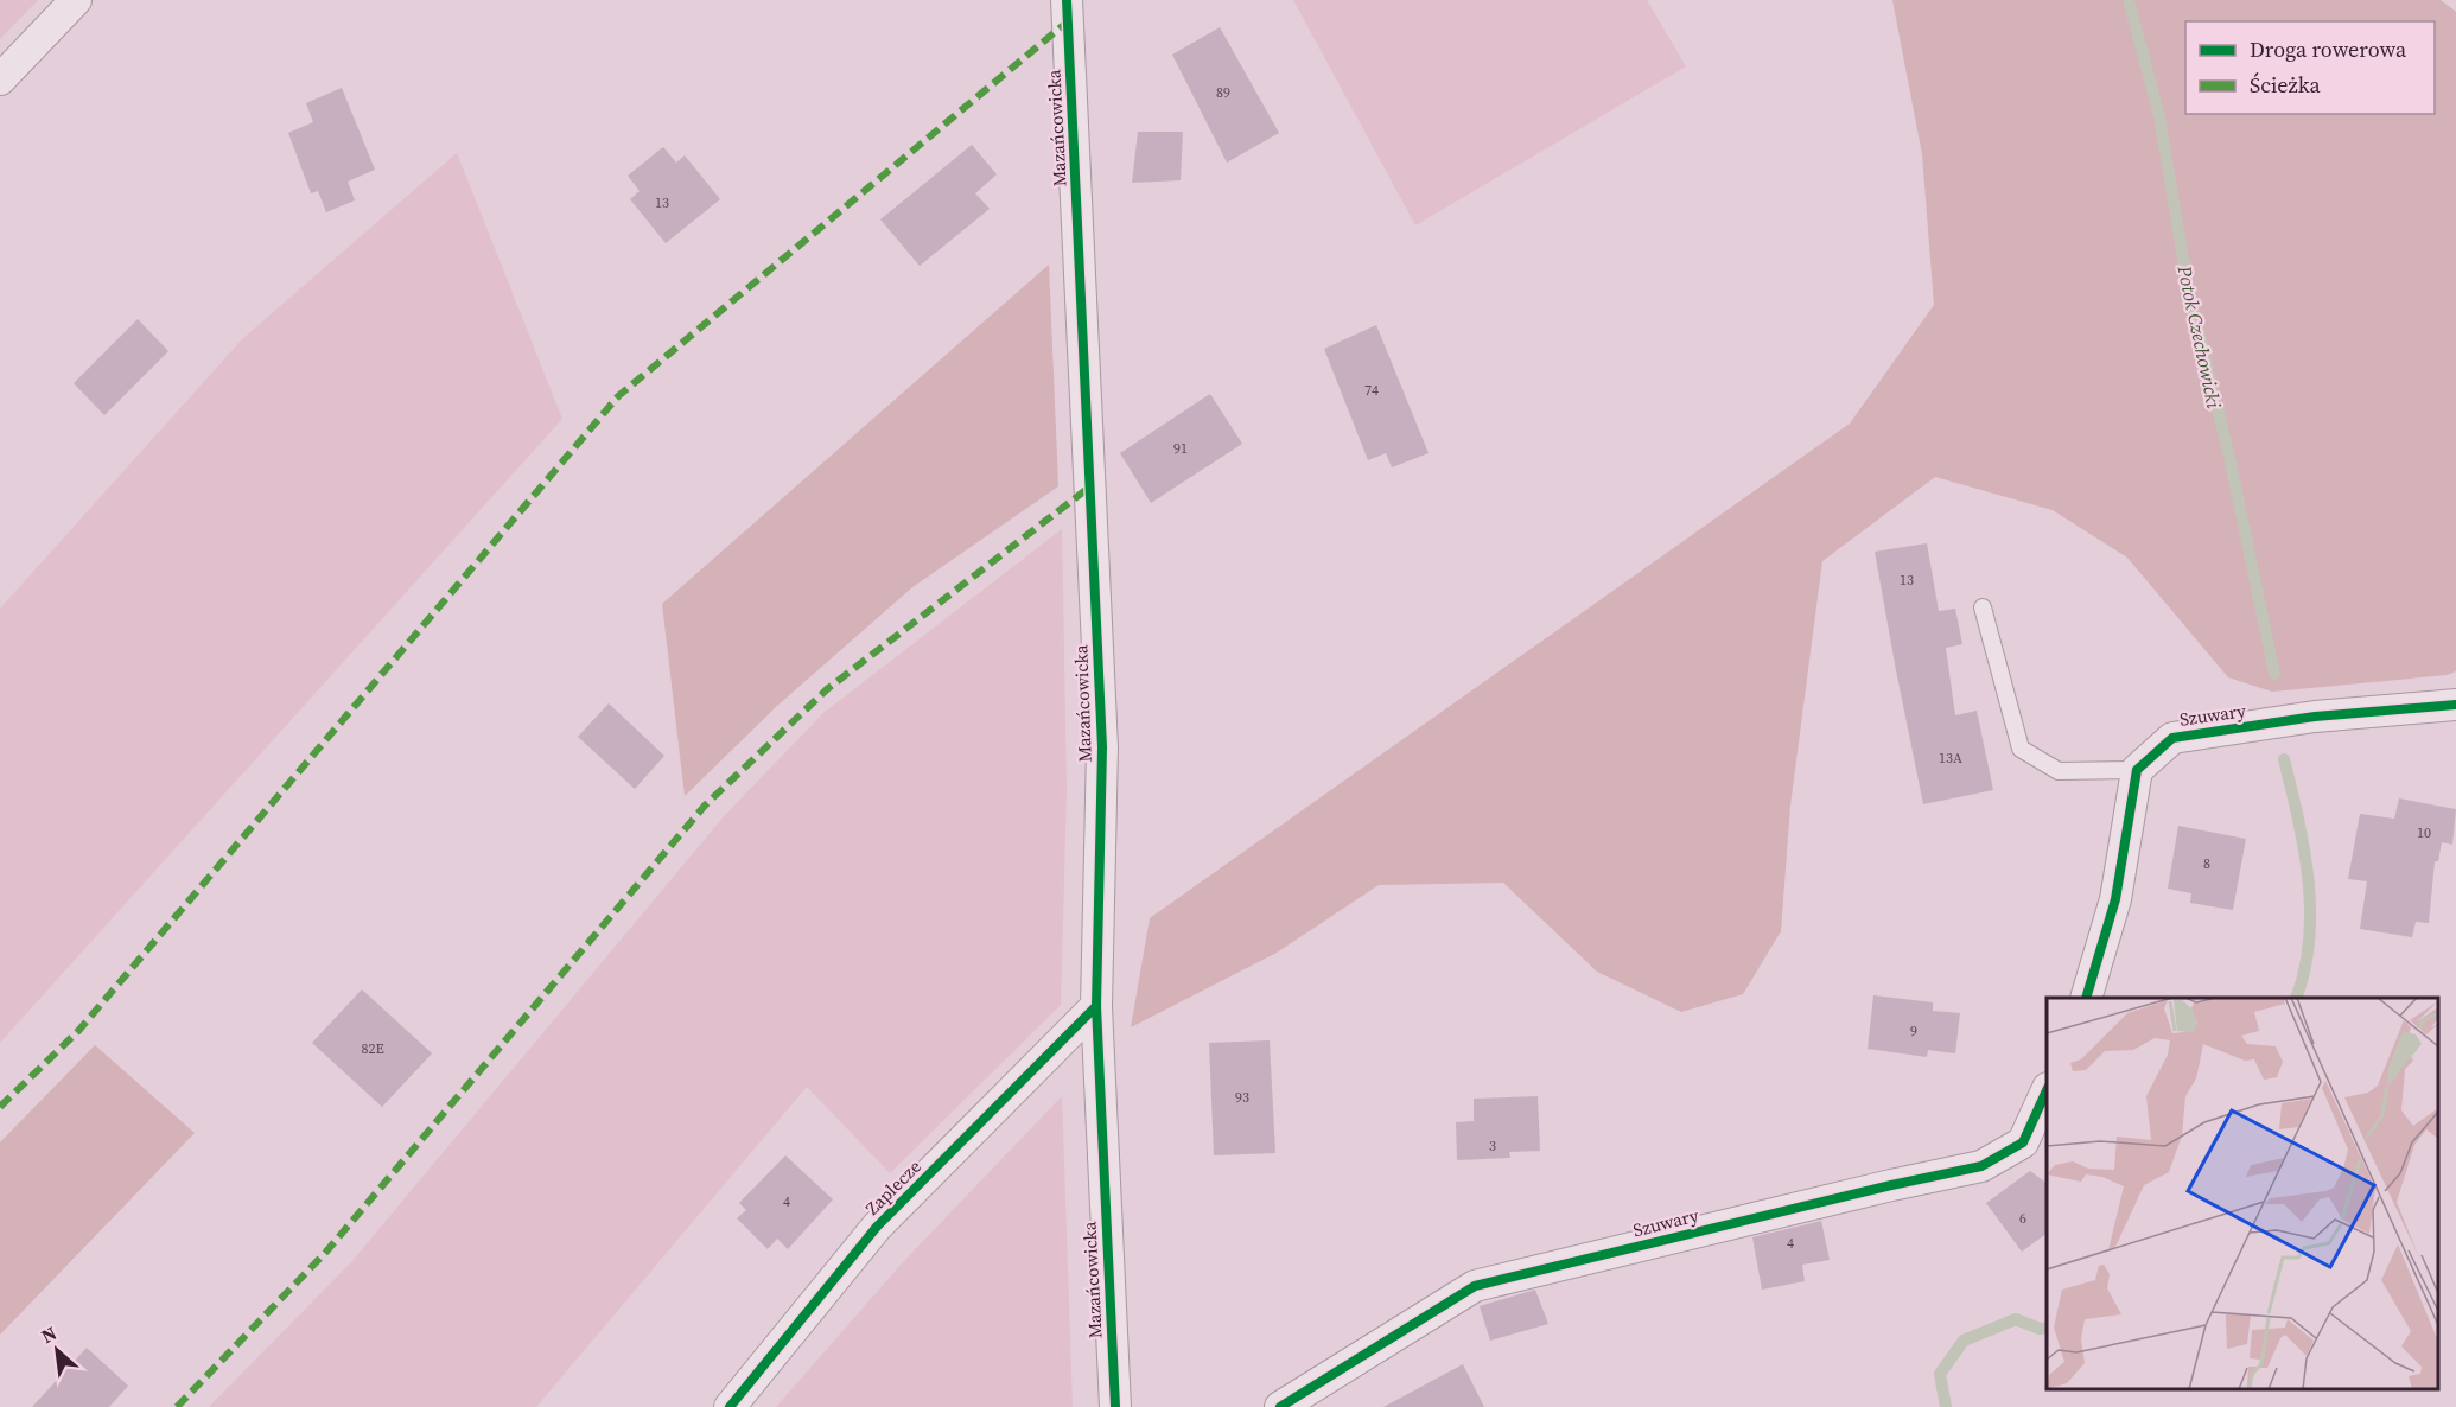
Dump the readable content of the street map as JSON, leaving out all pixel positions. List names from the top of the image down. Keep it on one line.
{"streets":{"street":["Mazańcowicka","Szuwary","Zaplecze"]},"crossings":[["Mazańcowicka","Zaplecze"]],"water":["Potok Czechowicki"],"house_numbers":["89","13","74","91","13","13A","10","8","9","82E","93","3","4","6","4"],"legend":["Droga rowerowa","Ścieżka"],"north":"top left"}
